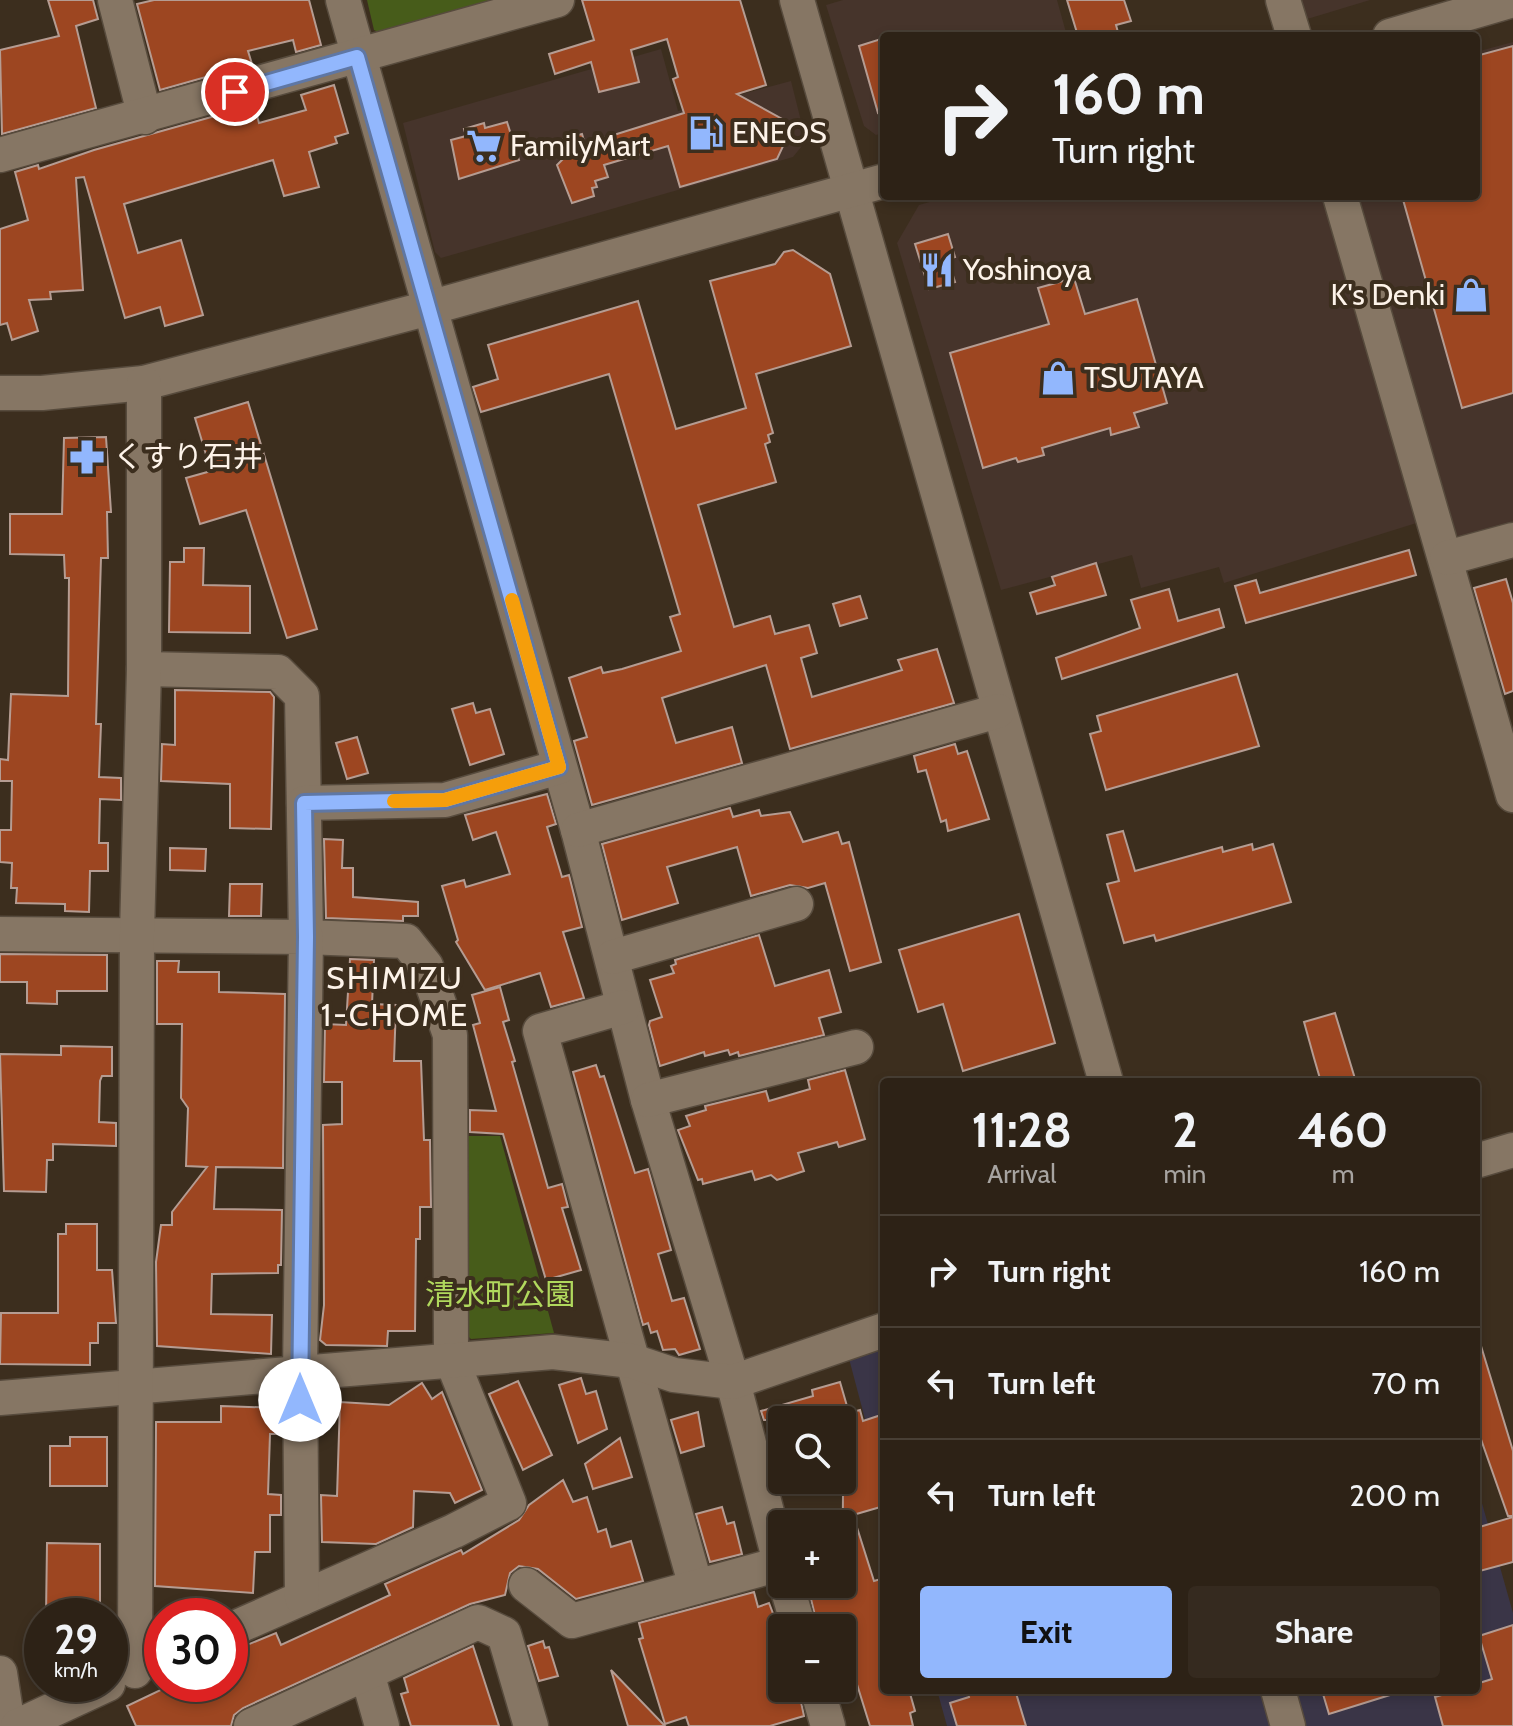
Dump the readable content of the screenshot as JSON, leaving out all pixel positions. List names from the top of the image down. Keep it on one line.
{"districts":["SHIMIZU 1-CHOME"],"parks":["清水町公園"],"places":{"fuel station":["ENEOS"],"supermarket":["FamilyMart"],"restaurant":["Yoshinoya"],"shop":["K's Denki","TSUTAYA"],"pharmacy":["くすり石井"]},"page":{"turn":["160 m","Turn right"],"eta":["11:28","Arrival","2","min","460","m"],"list":[{"name":"Turn right","value":"160 m"},{"name":"Turn left","value":"70 m"},{"name":"Turn left","value":"200 m"}],"map_buttons":["+","−"],"buttons":["Exit","Share"],"speed":"29 km/h","limit":"30"}}
